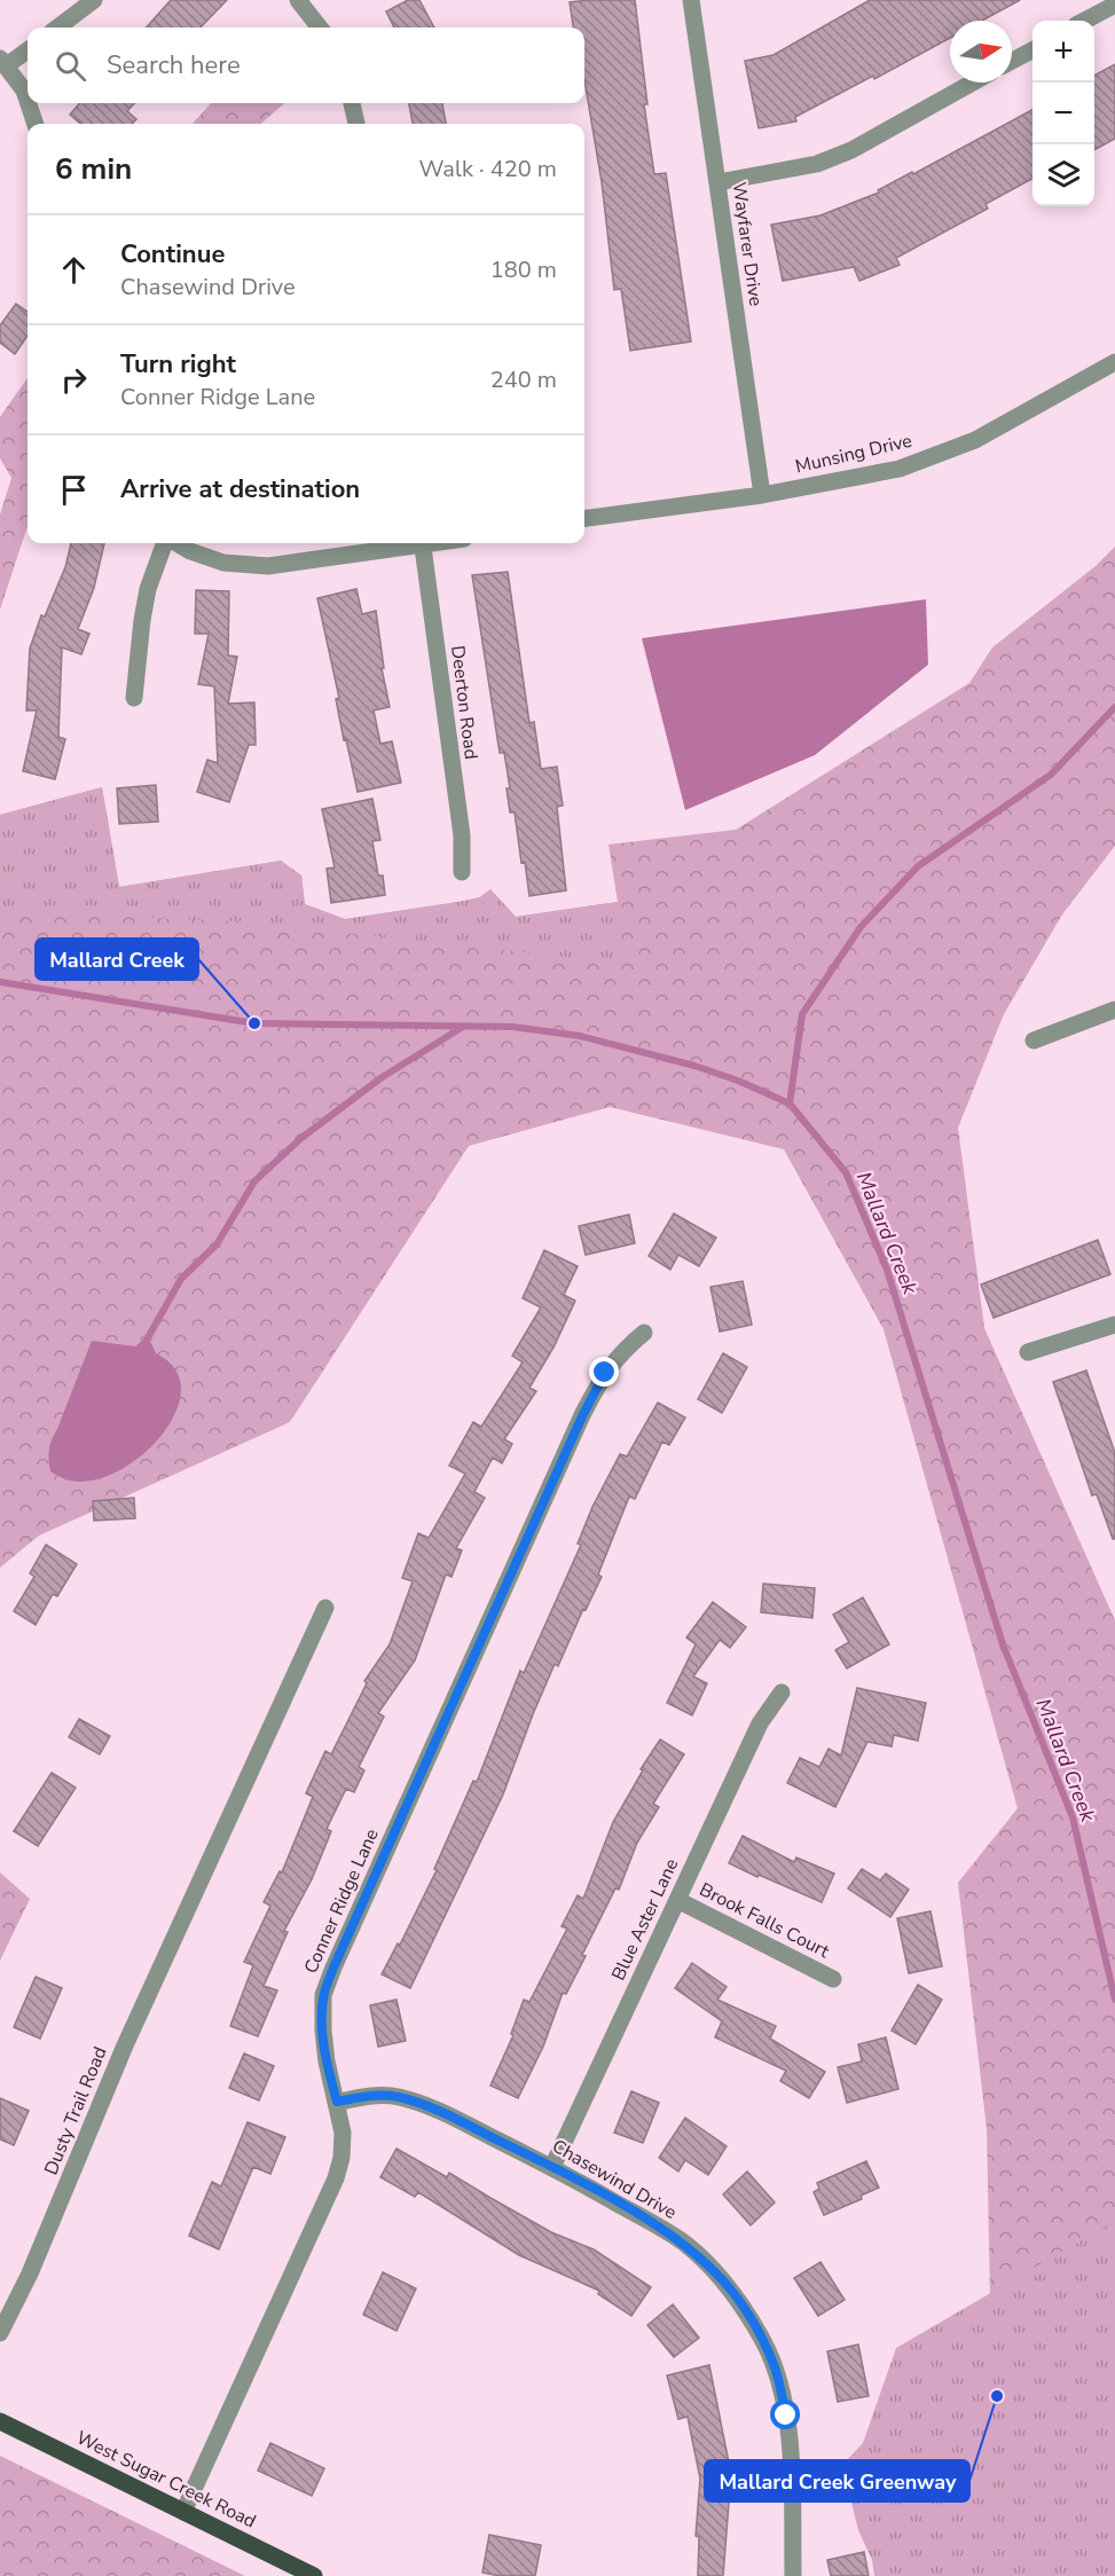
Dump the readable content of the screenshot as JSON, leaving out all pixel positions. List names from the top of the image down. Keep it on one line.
{"streets":{"main road":["West Sugar Creek Road"],"street":["Wayfarer Drive","Munsing Drive","Deerton Road","Conner Ridge Lane","Blue Aster Lane","Brook Falls Court","Dusty Trail Road","Chasewind Drive"]},"crossings":[["Wayfarer Drive","Munsing Drive"],["Conner Ridge Lane","Chasewind Drive"],["Conner Ridge Lane","West Sugar Creek Road"],["Blue Aster Lane","Brook Falls Court"],["Blue Aster Lane","Chasewind Drive"]],"water":["Mallard Creek"],"places":["Mallard Creek","Mallard Creek Greenway"],"north":"right","page":{"map_buttons":["+","−"],"search":"Search here","heading":["6 min","Walk · 420 m"],"list":[["Continue","Chasewind Drive","180 m"],["Turn right","Conner Ridge Lane","240 m"],"Arrive at destination"]}}
